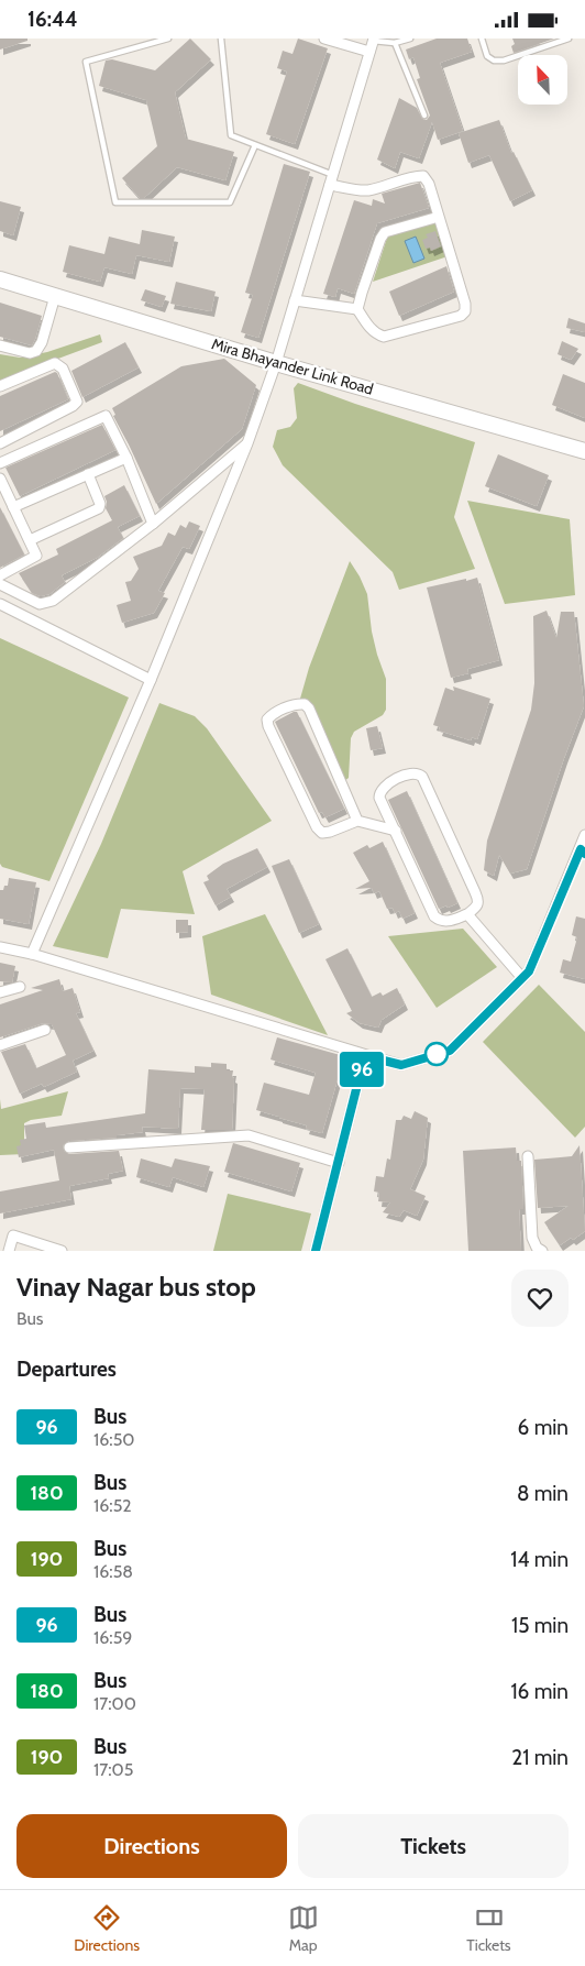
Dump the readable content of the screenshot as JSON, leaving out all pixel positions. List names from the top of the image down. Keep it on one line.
{"streets":{"street":["Mira Bhayander Link Road"]},"lines":["bus line 96"],"north":"top left","page":{"status":"16:44","on_map":"96","heading":[["Vinay Nagar bus stop","Bus"],"Departures"],"list":[{"mark":"96","name":"Bus","note":"16:50","value":"6 min"},{"mark":"180","name":"Bus","note":"16:52","value":"8 min"},{"mark":"190","name":"Bus","note":"16:58","value":"14 min"},{"mark":"96","name":"Bus","note":"16:59","value":"15 min"},{"mark":"180","name":"Bus","note":"17:00","value":"16 min"},{"mark":"190","name":"Bus","note":"17:05","value":"21 min"}],"buttons":["Directions","Tickets"],"tabs":["Directions","Map","Tickets"]}}
